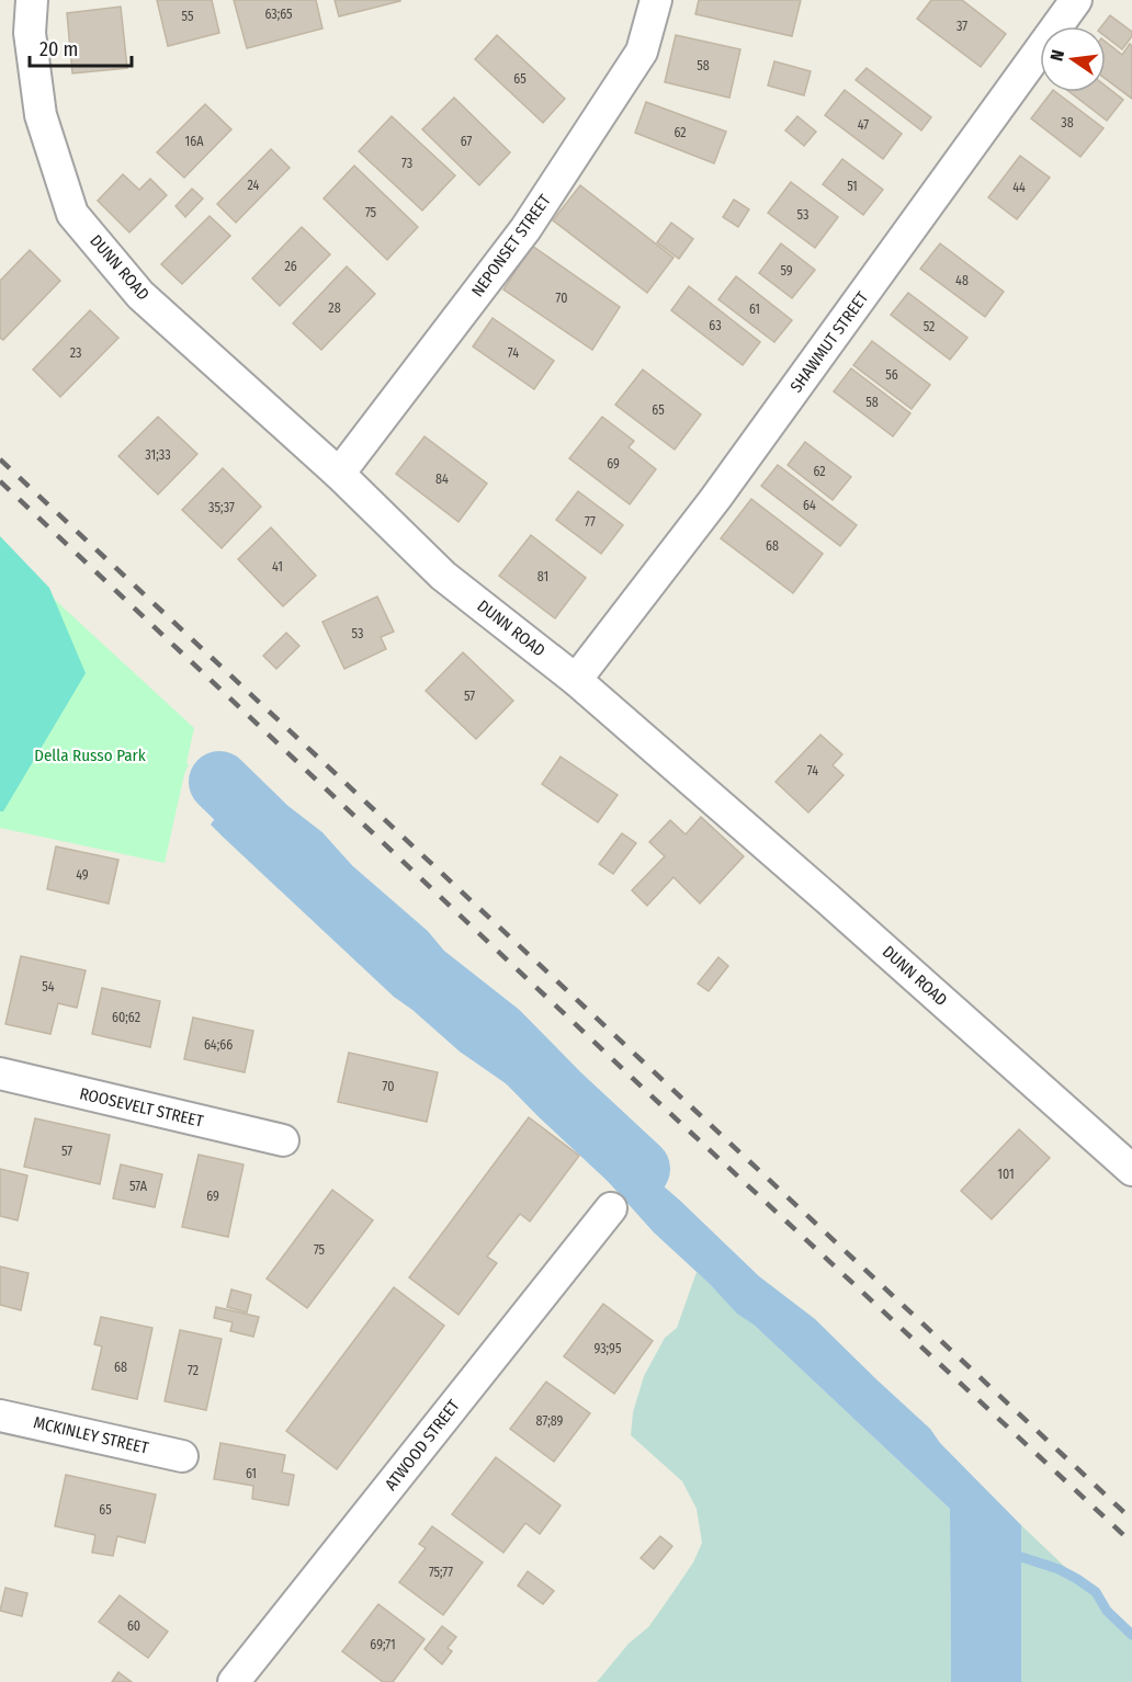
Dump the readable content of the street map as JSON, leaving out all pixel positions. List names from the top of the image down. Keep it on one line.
{"streets":{"street":["NEPONSET STREET","DUNN ROAD","SHAWMUT STREET","ROOSEVELT STREET","MCKINLEY STREET","ATWOOD STREET"]},"crossings":[["NEPONSET STREET","DUNN ROAD"],["DUNN ROAD","SHAWMUT STREET"]],"parks":["Della Russo Park"],"house_numbers":["63;65","55","37","58","65","38","47","62","16A","67","73","24","51","44","75","53","26","59","48","70","28","61","63","52","23","74","56","58","65","31;33","69","62","84","64","35;37","77","68","41","81","53","57","74","49","54","60;62","64;66","70","57","101","57A","69","75","93;95","68","72","87;89","61","65","75;77","60","69;71"],"scale_bar":"20 m","north":"left"}
